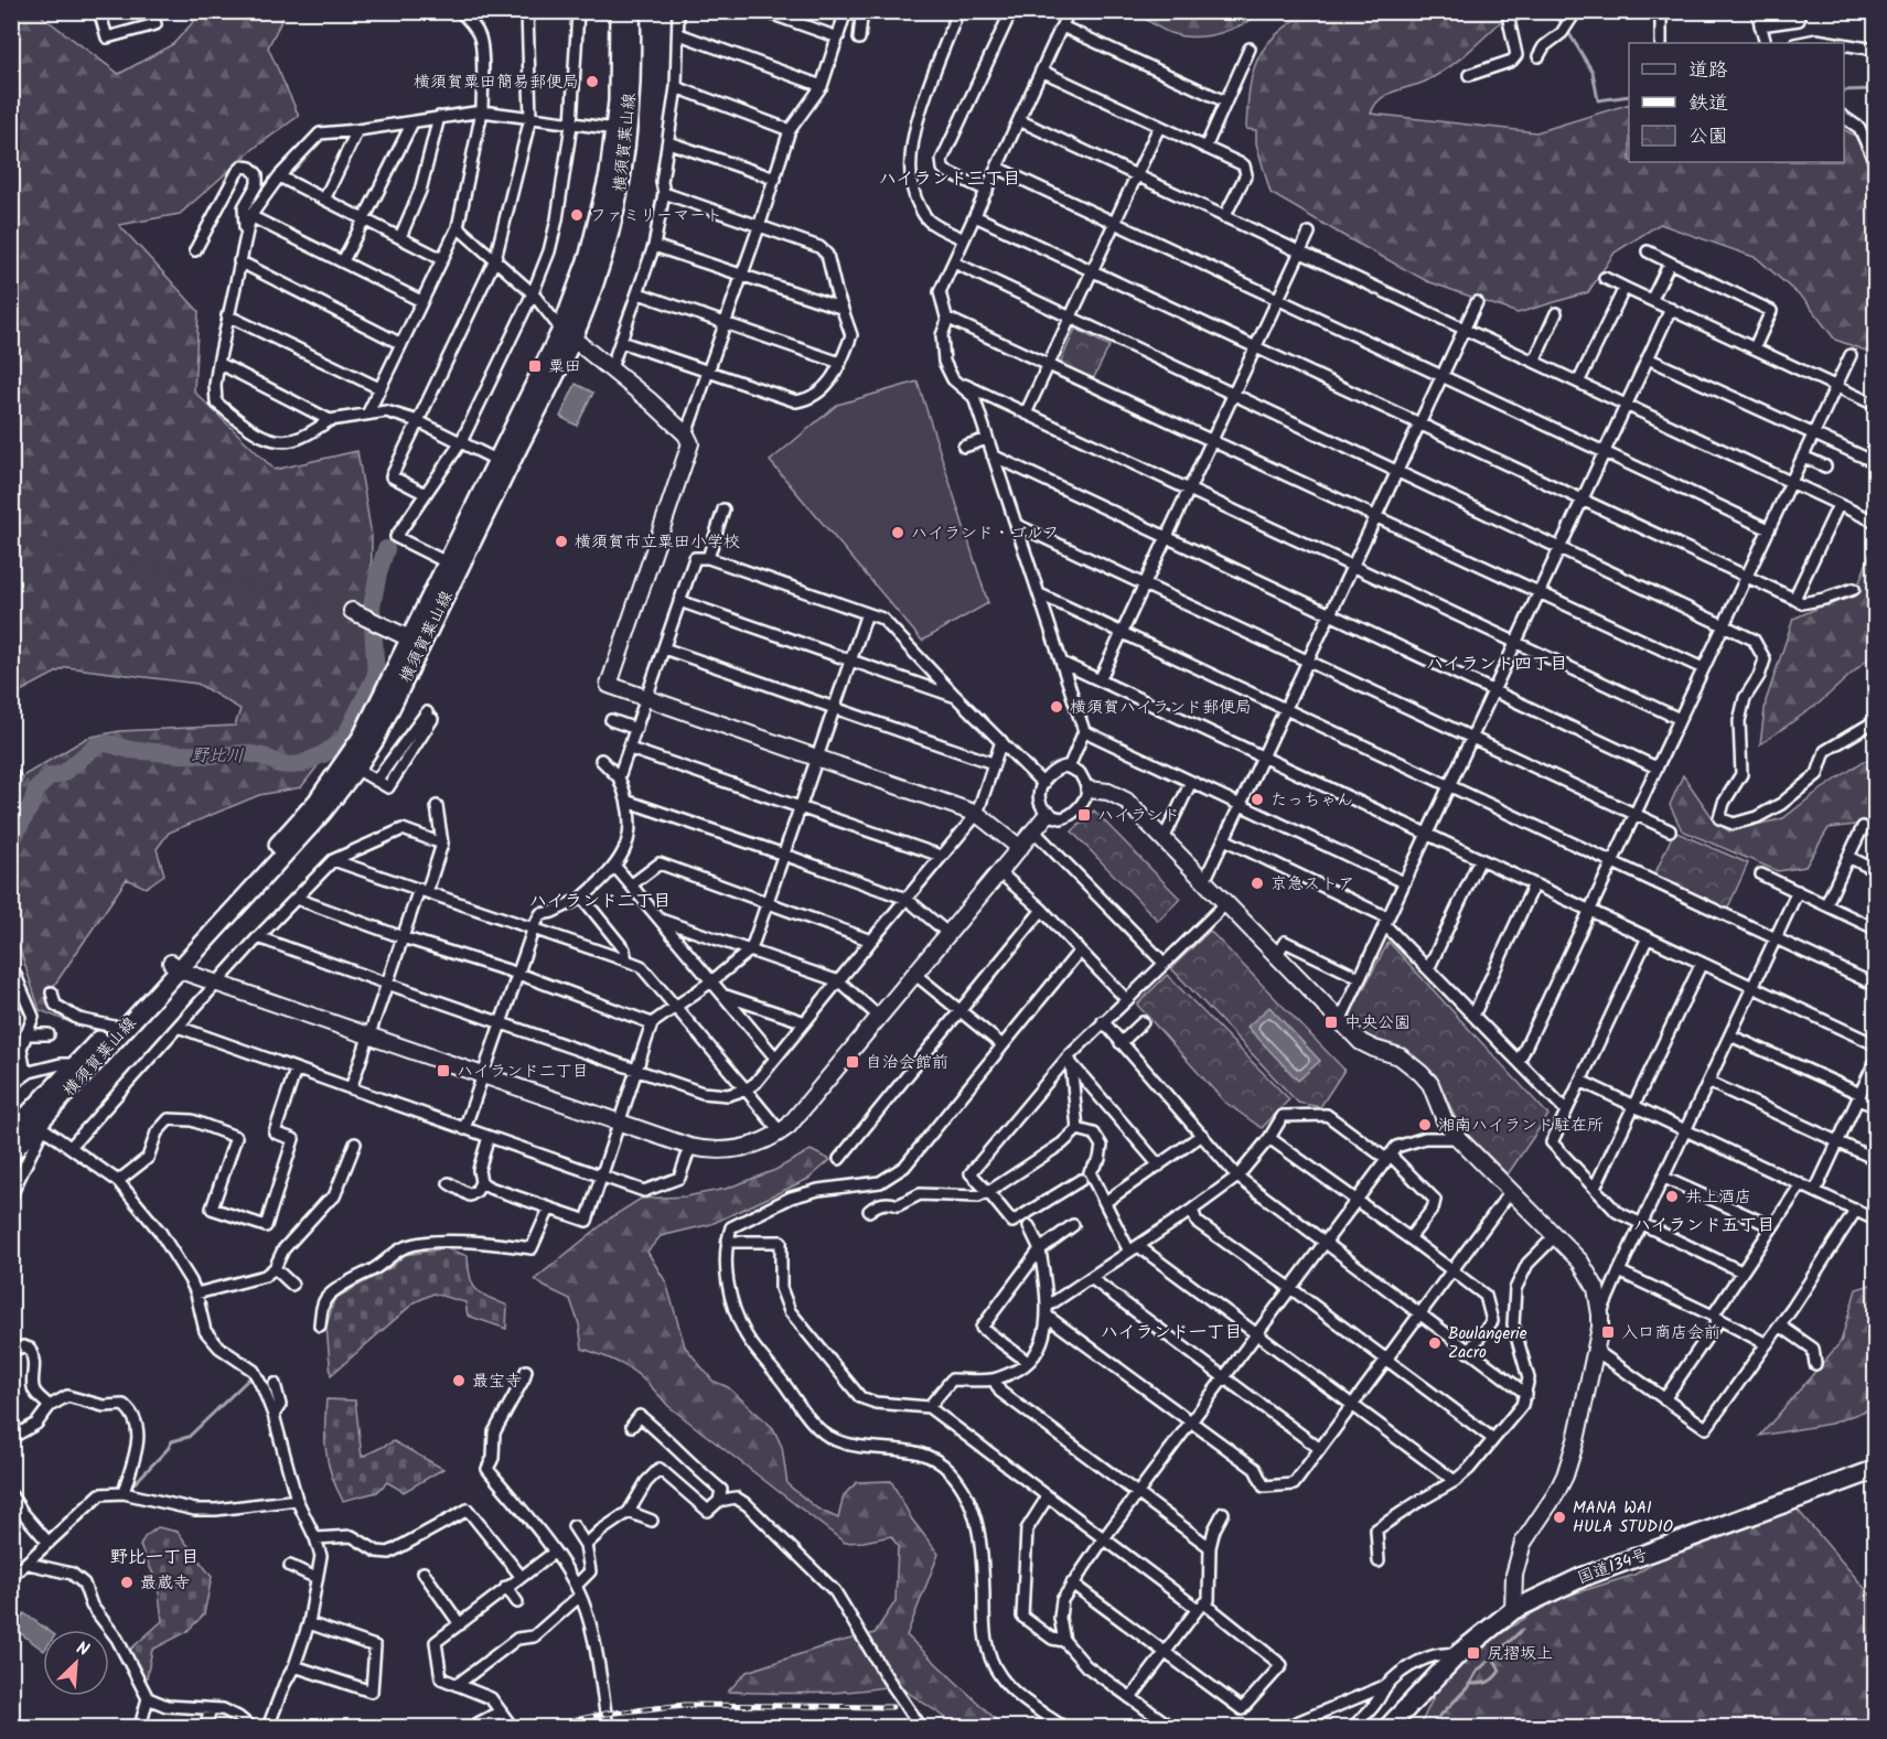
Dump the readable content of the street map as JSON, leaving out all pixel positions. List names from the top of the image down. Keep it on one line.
{"streets":{"highway":["国道134号"],"main road":["横須賀葉山線"]},"districts":["ハイランド三丁目","ハイランド四丁目","ハイランド二丁目","ハイランド五丁目","ハイランド一丁目","野比一丁目"],"water":["野比川"],"places":{"other":["横須賀粟田簡易郵便局","ファミリーマート","ハイランド・ゴルフ","横須賀市立粟田小学校","横須賀ハイランド郵便局","たっちゃん","京急ストア","湘南ハイランド駐在所","井上酒店","Boulangerie Zacro","最宝寺","MANA WAI HULA STUDIO","最蔵寺"],"transit":["粟田","ハイランド","中央公園","自治会館前","ハイランド二丁目","入口商店会前","尻摺坂上"]},"legend":["道路","鉄道","公園"],"north":"top right"}
